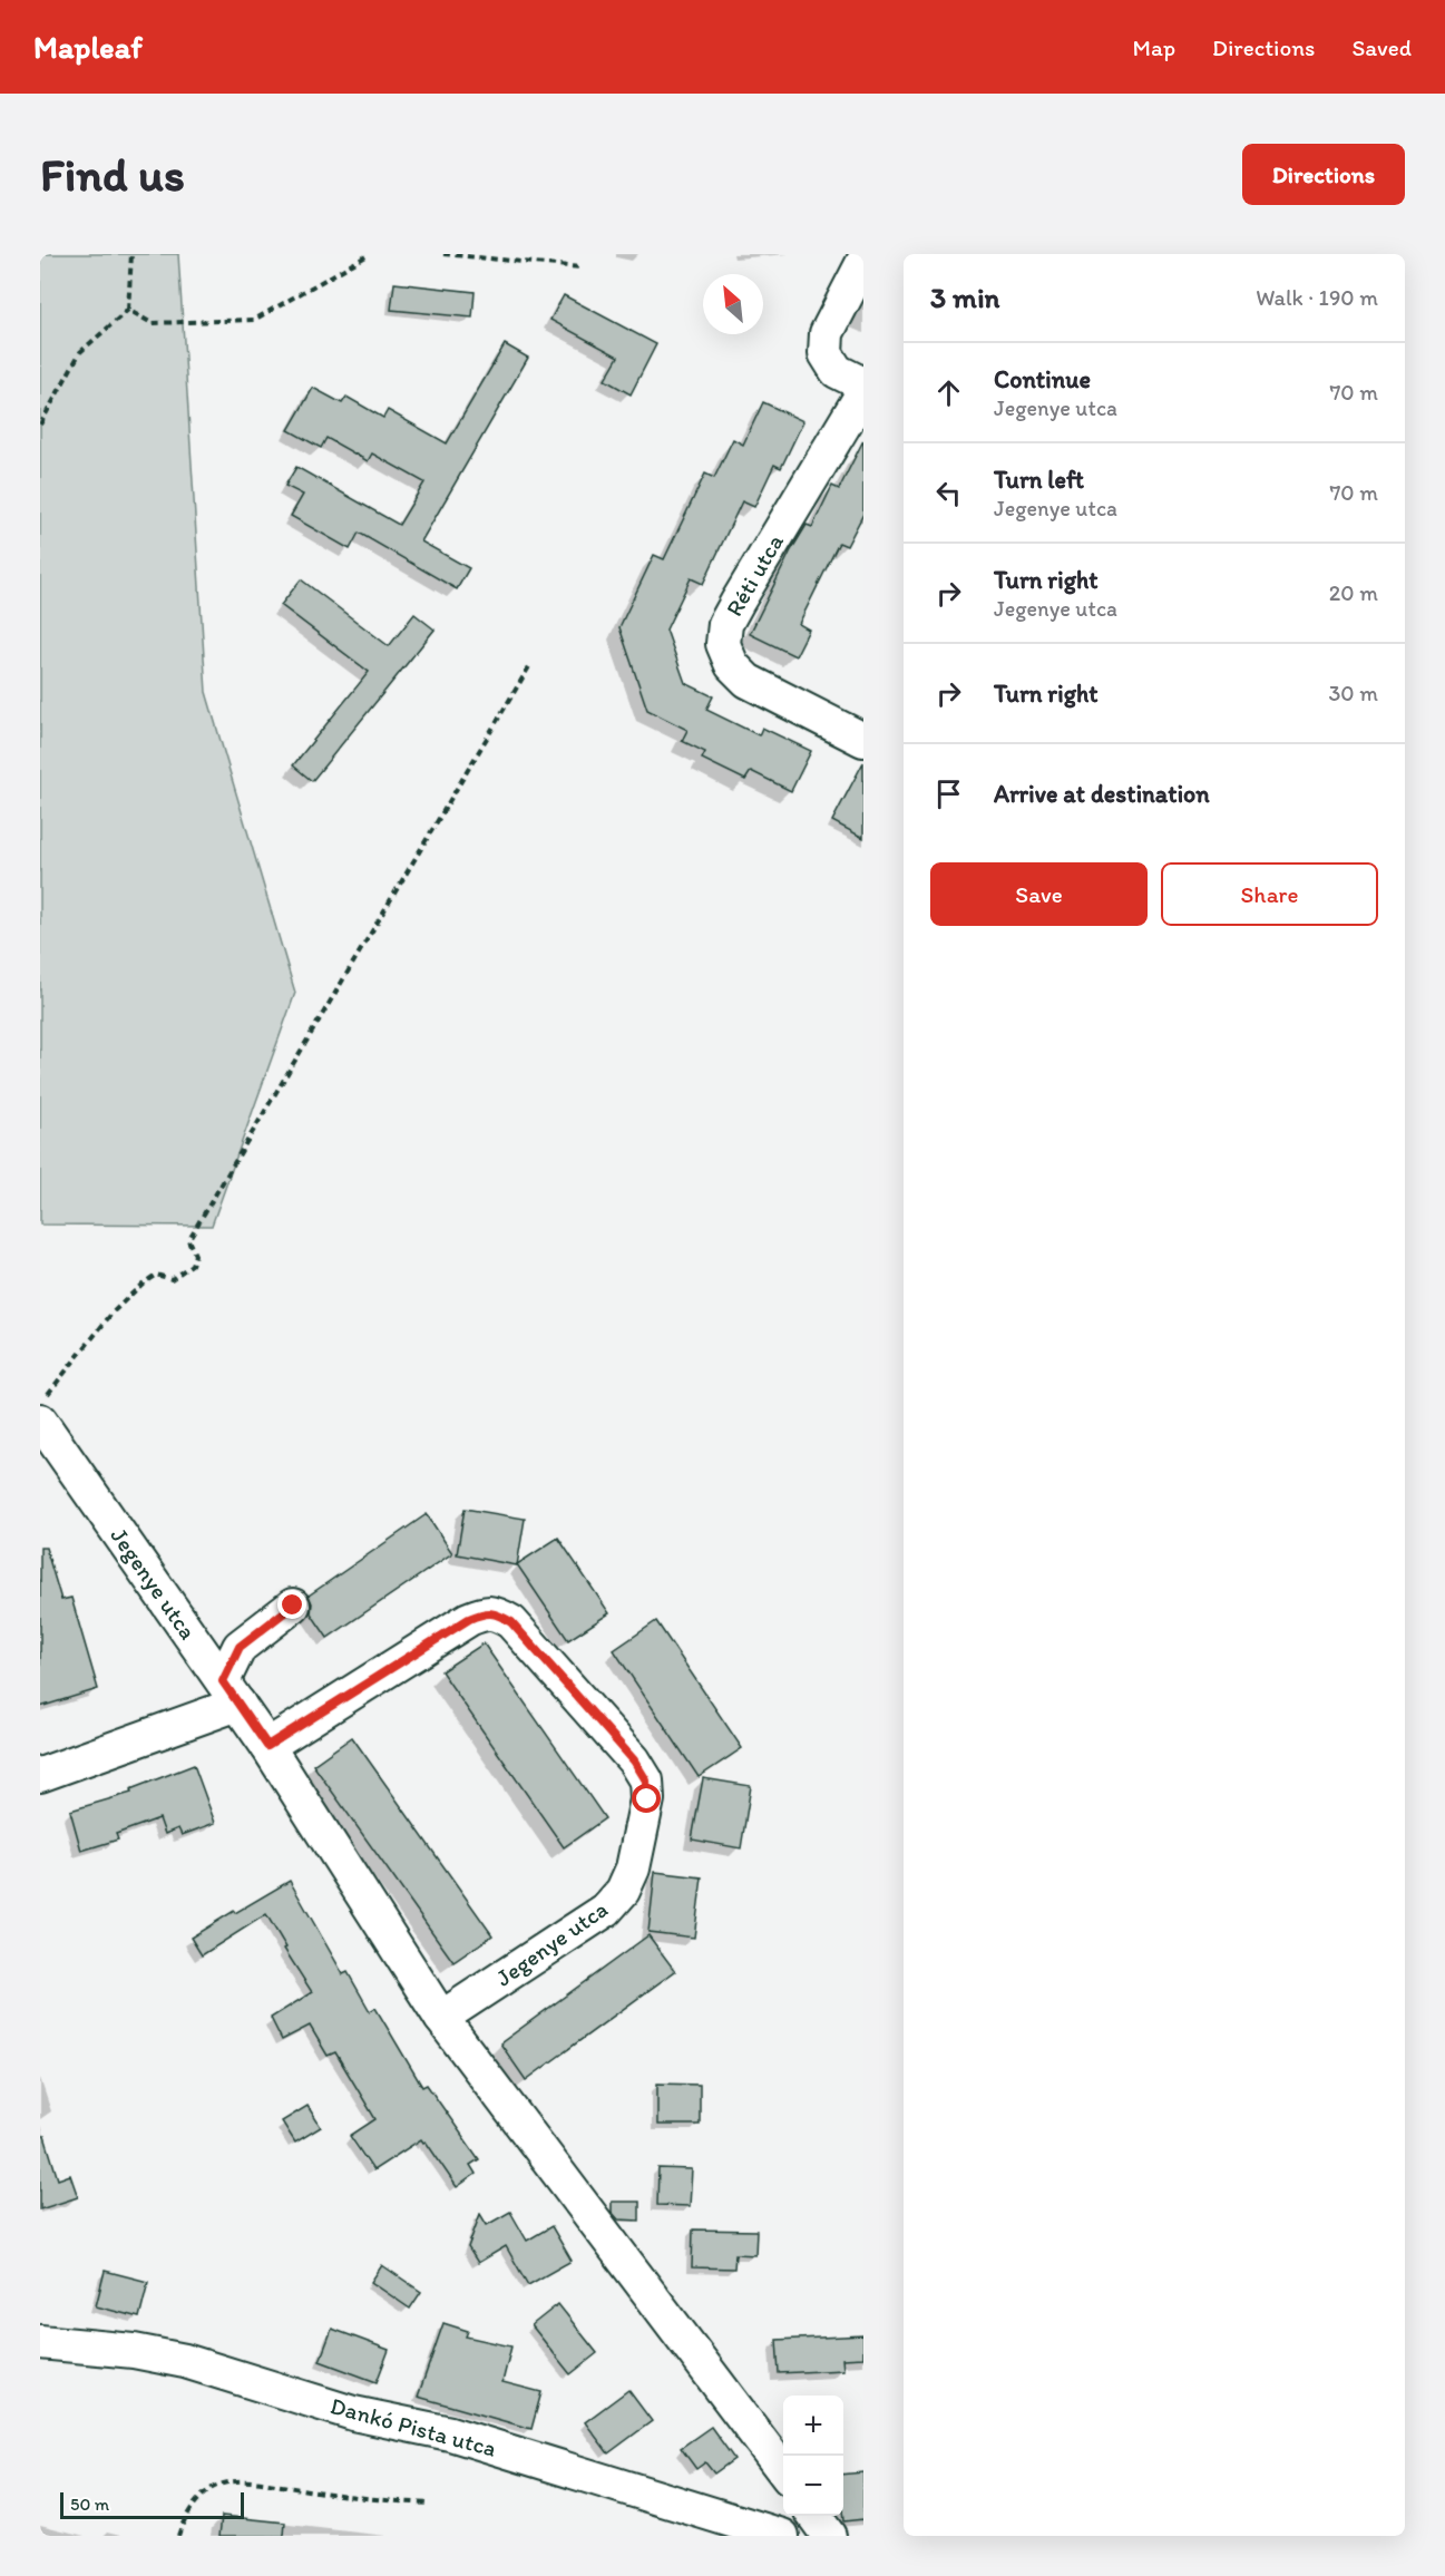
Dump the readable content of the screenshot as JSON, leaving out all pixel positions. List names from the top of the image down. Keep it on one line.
{"streets":{"street":["Réti utca","Jegenye utca","Dankó Pista utca"]},"scale_bar":"50 m","north":"top left","page":{"header":"Mapleaf","nav":["Map","Directions","Saved"],"buttons":["Directions",["Save","Share"]],"title":"Find us","heading":["3 min","Walk · 190 m"],"list":[["Continue","Jegenye utca","70 m"],["Turn left","Jegenye utca","70 m"],["Turn right","Jegenye utca","20 m"],["Turn right","30 m"],"Arrive at destination"],"map_buttons":["+","−"],"scale":"50 m"}}
